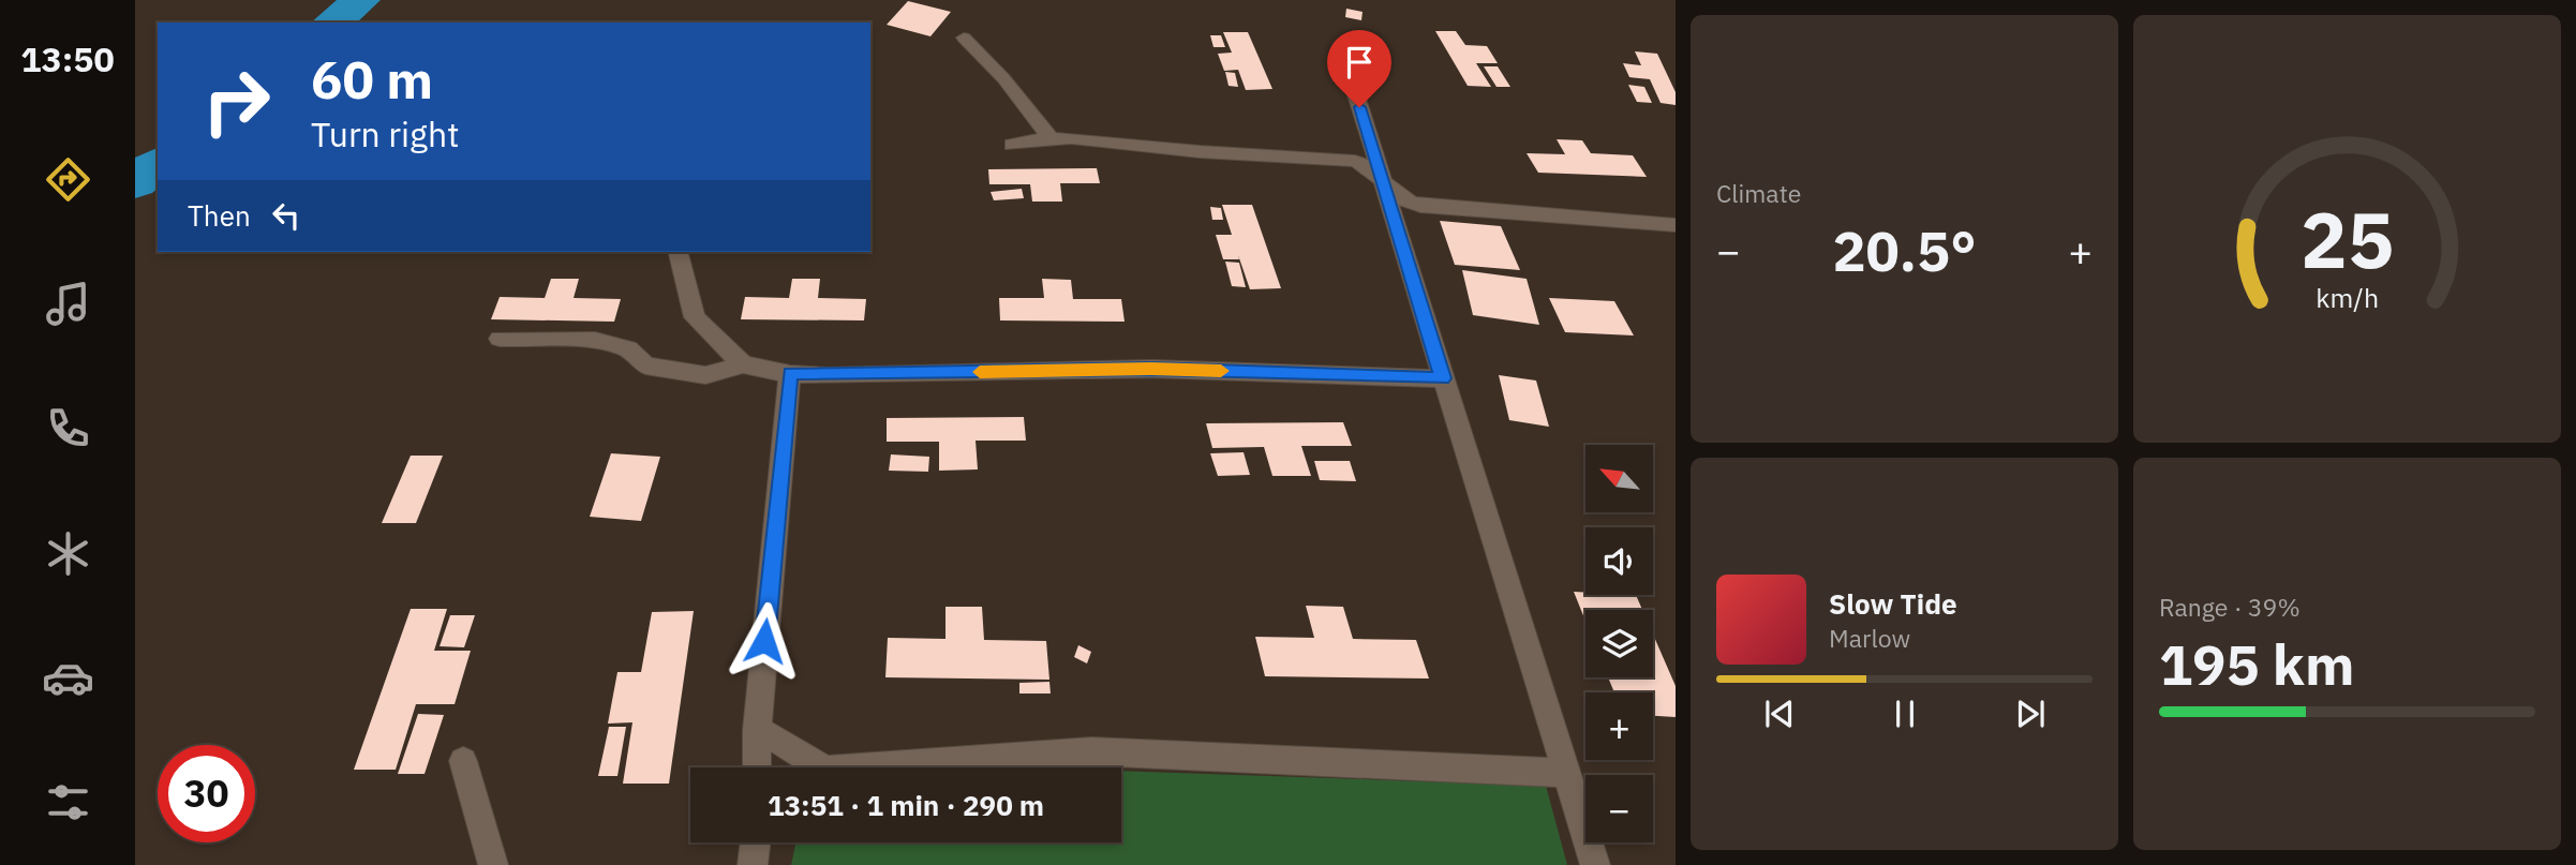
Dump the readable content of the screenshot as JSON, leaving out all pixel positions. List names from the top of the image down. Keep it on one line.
{"north":"top left","page":{"tabs":"13:50","tile":["Climate",["Range · 39%","195 km"]],"turn":["60 m","Turn right"],"then":"Then","heat":["−","20.5°","+"],"map_buttons":["+","−"],"song":["Slow Tide","Marlow"],"limit":"30","trip":"13:51 · 1 min · 290 m","gauge":["25","km/h"]}}
